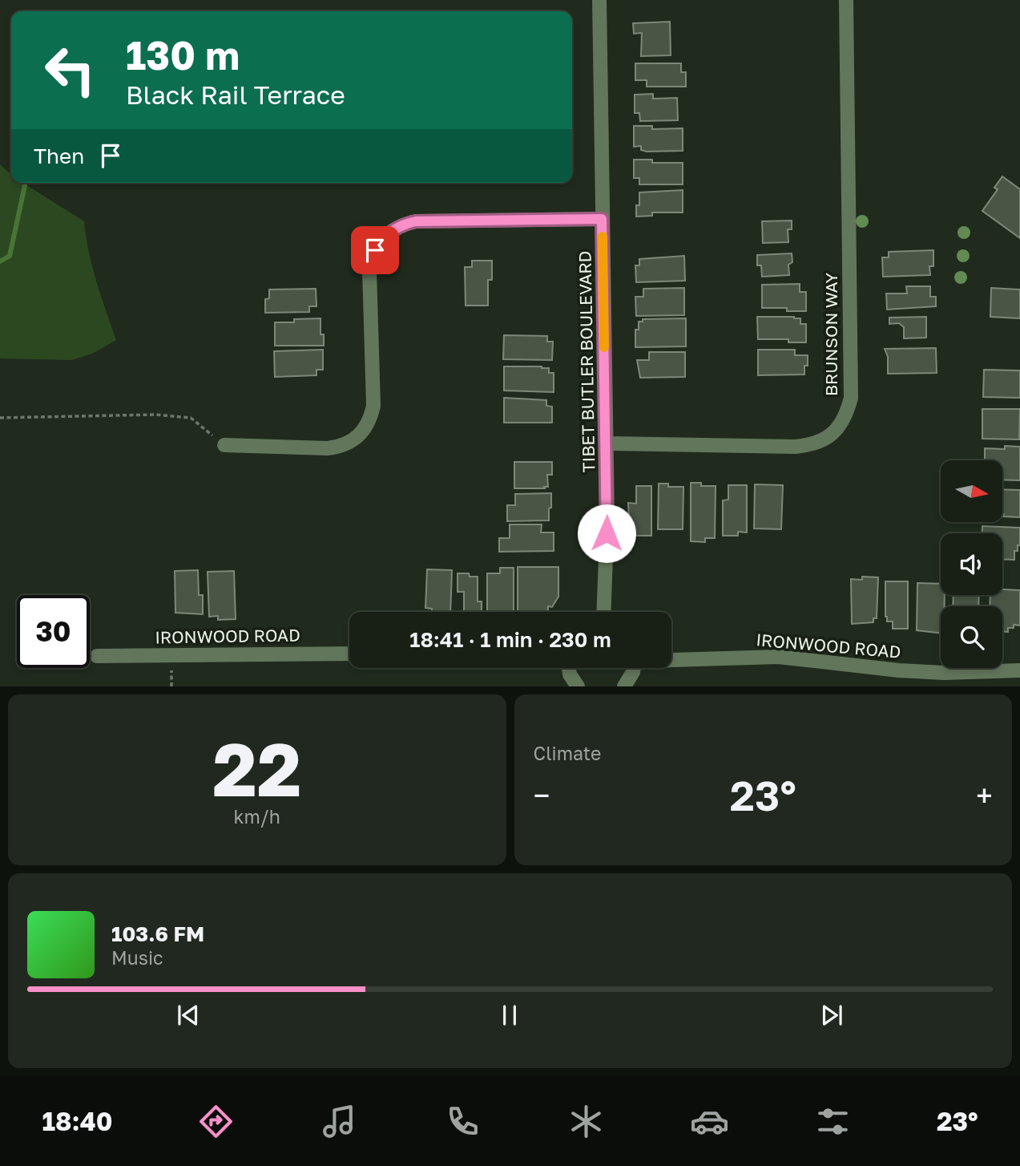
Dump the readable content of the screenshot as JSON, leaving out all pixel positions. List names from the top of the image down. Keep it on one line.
{"streets":{"street":["BRUNSON WAY","TIBET BUTLER BOULEVARD","IRONWOOD ROAD"]},"crossings":[["BRUNSON WAY","TIBET BUTLER BOULEVARD"]],"north":"right","page":{"turn":["130 m","Black Rail Terrace"],"then":"Then","limit":"30","trip":"18:41 · 1 min · 230 m","tile":[["22","km/h"],"Climate"],"heat":["−","23°","+"],"song":["103.6 FM","Music"],"tabs":["18:40","23°"]}}
